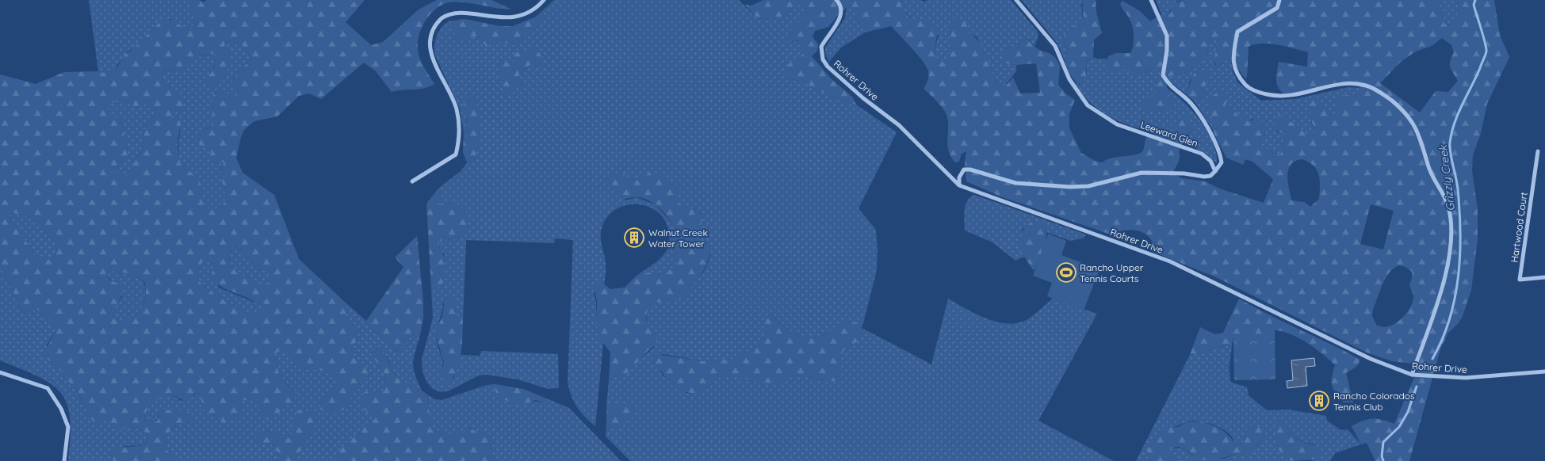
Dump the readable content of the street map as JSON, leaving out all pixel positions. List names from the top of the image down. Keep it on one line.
{"streets":{"street":["Rohrer Drive","Leeward Glen","Hartwood Court"]},"water":["Grizzly Creek"],"places":{"building":["Walnut Creek Water Tower","Rancho Colorados Tennis Club"],"sports":["Rancho Upper Tennis Courts"]}}
